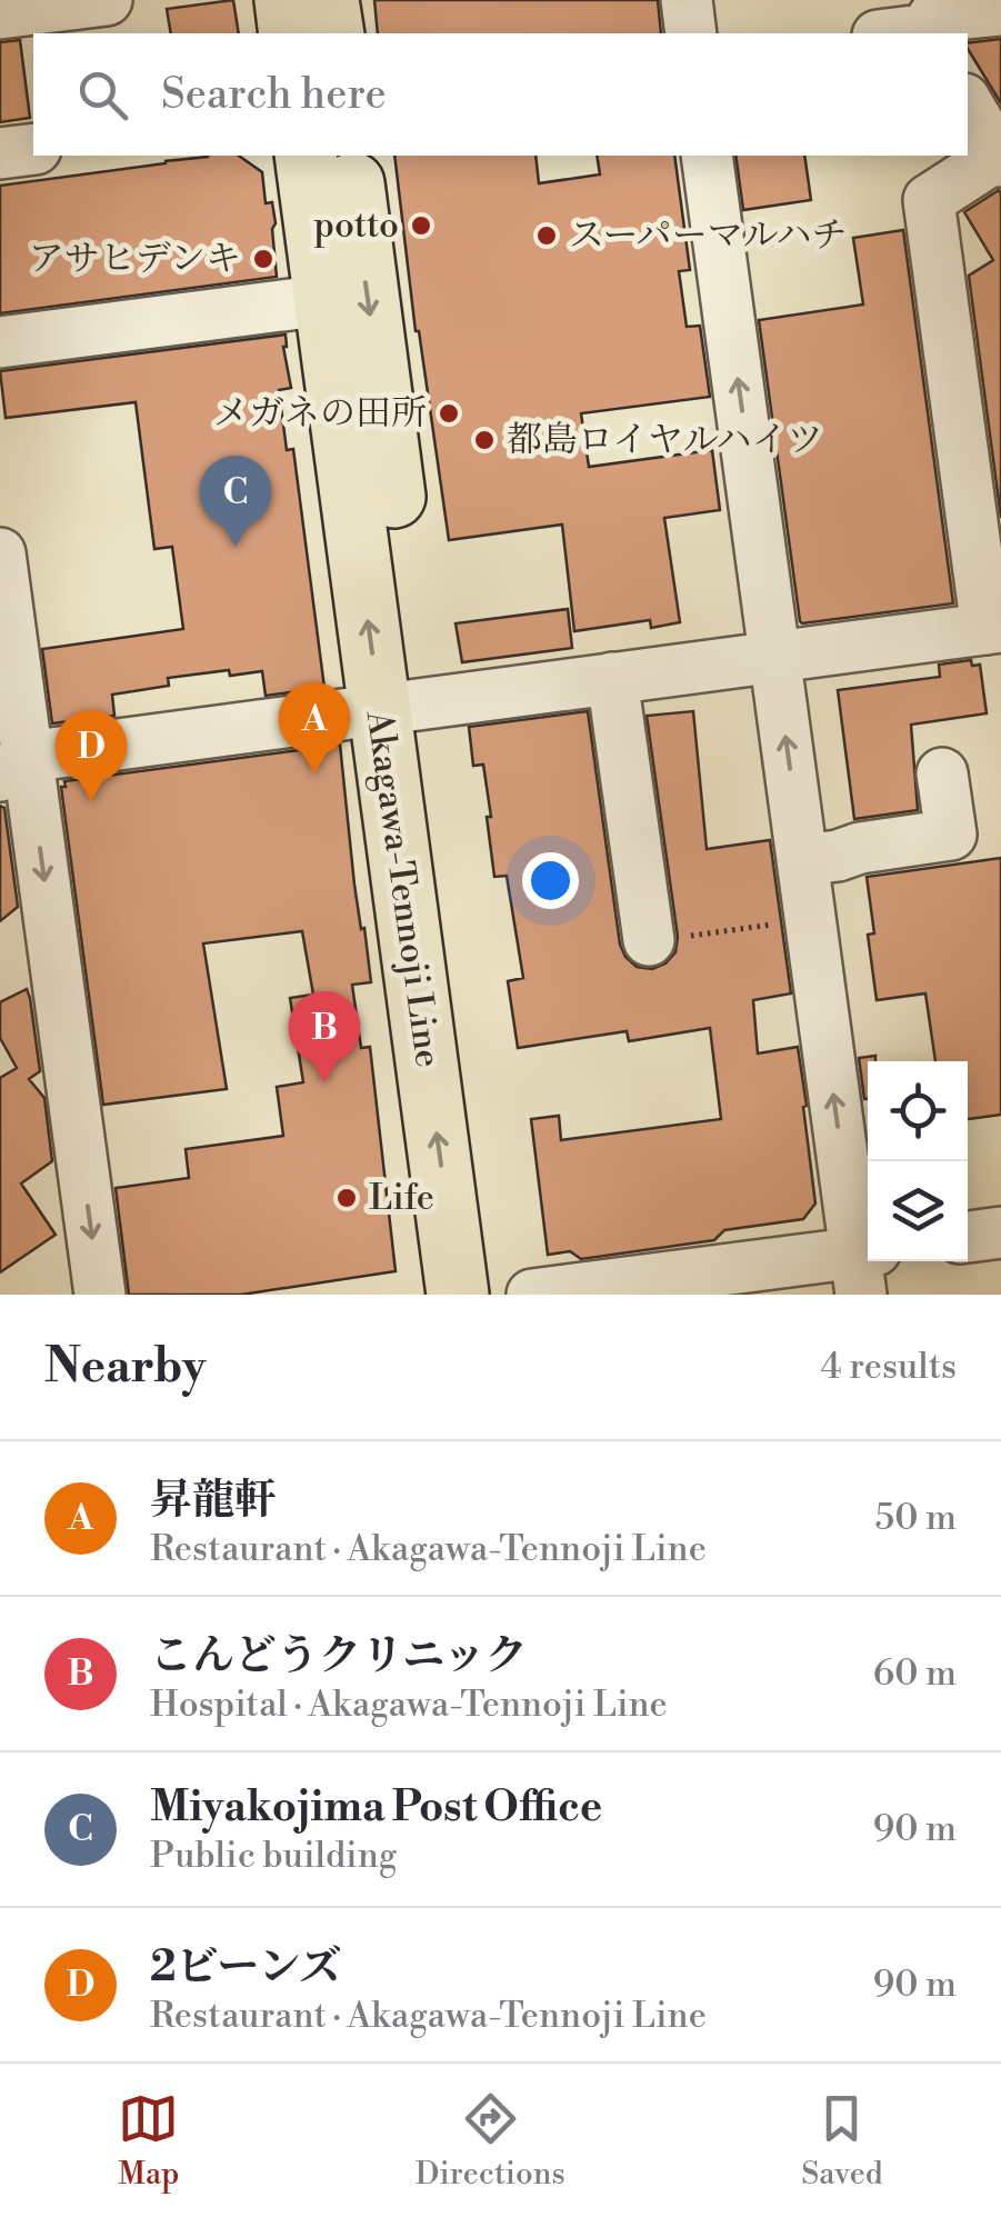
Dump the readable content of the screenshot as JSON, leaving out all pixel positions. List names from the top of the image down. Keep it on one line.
{"streets":{"main road":["Akagawa-Tennoji Line"]},"places":["potto","スーパーマルハチ","アサヒデンキ","メガネの田所","都島ロイヤルハイツ","Life"],"page":{"search":"Search here","pins":["C","A","D","B"],"heading":["Nearby","4 results"],"list":[{"mark":"A","name":"昇龍軒","note":"Restaurant · Akagawa-Tennoji Line","value":"50 m"},{"mark":"B","name":"こんどうクリニック","note":"Hospital · Akagawa-Tennoji Line","value":"60 m"},{"mark":"C","name":"Miyakojima Post Office","note":"Public building","value":"90 m"},{"mark":"D","name":"2ビーンズ","note":"Restaurant · Akagawa-Tennoji Line","value":"90 m"}],"nav":["Map","Directions","Saved"]}}
